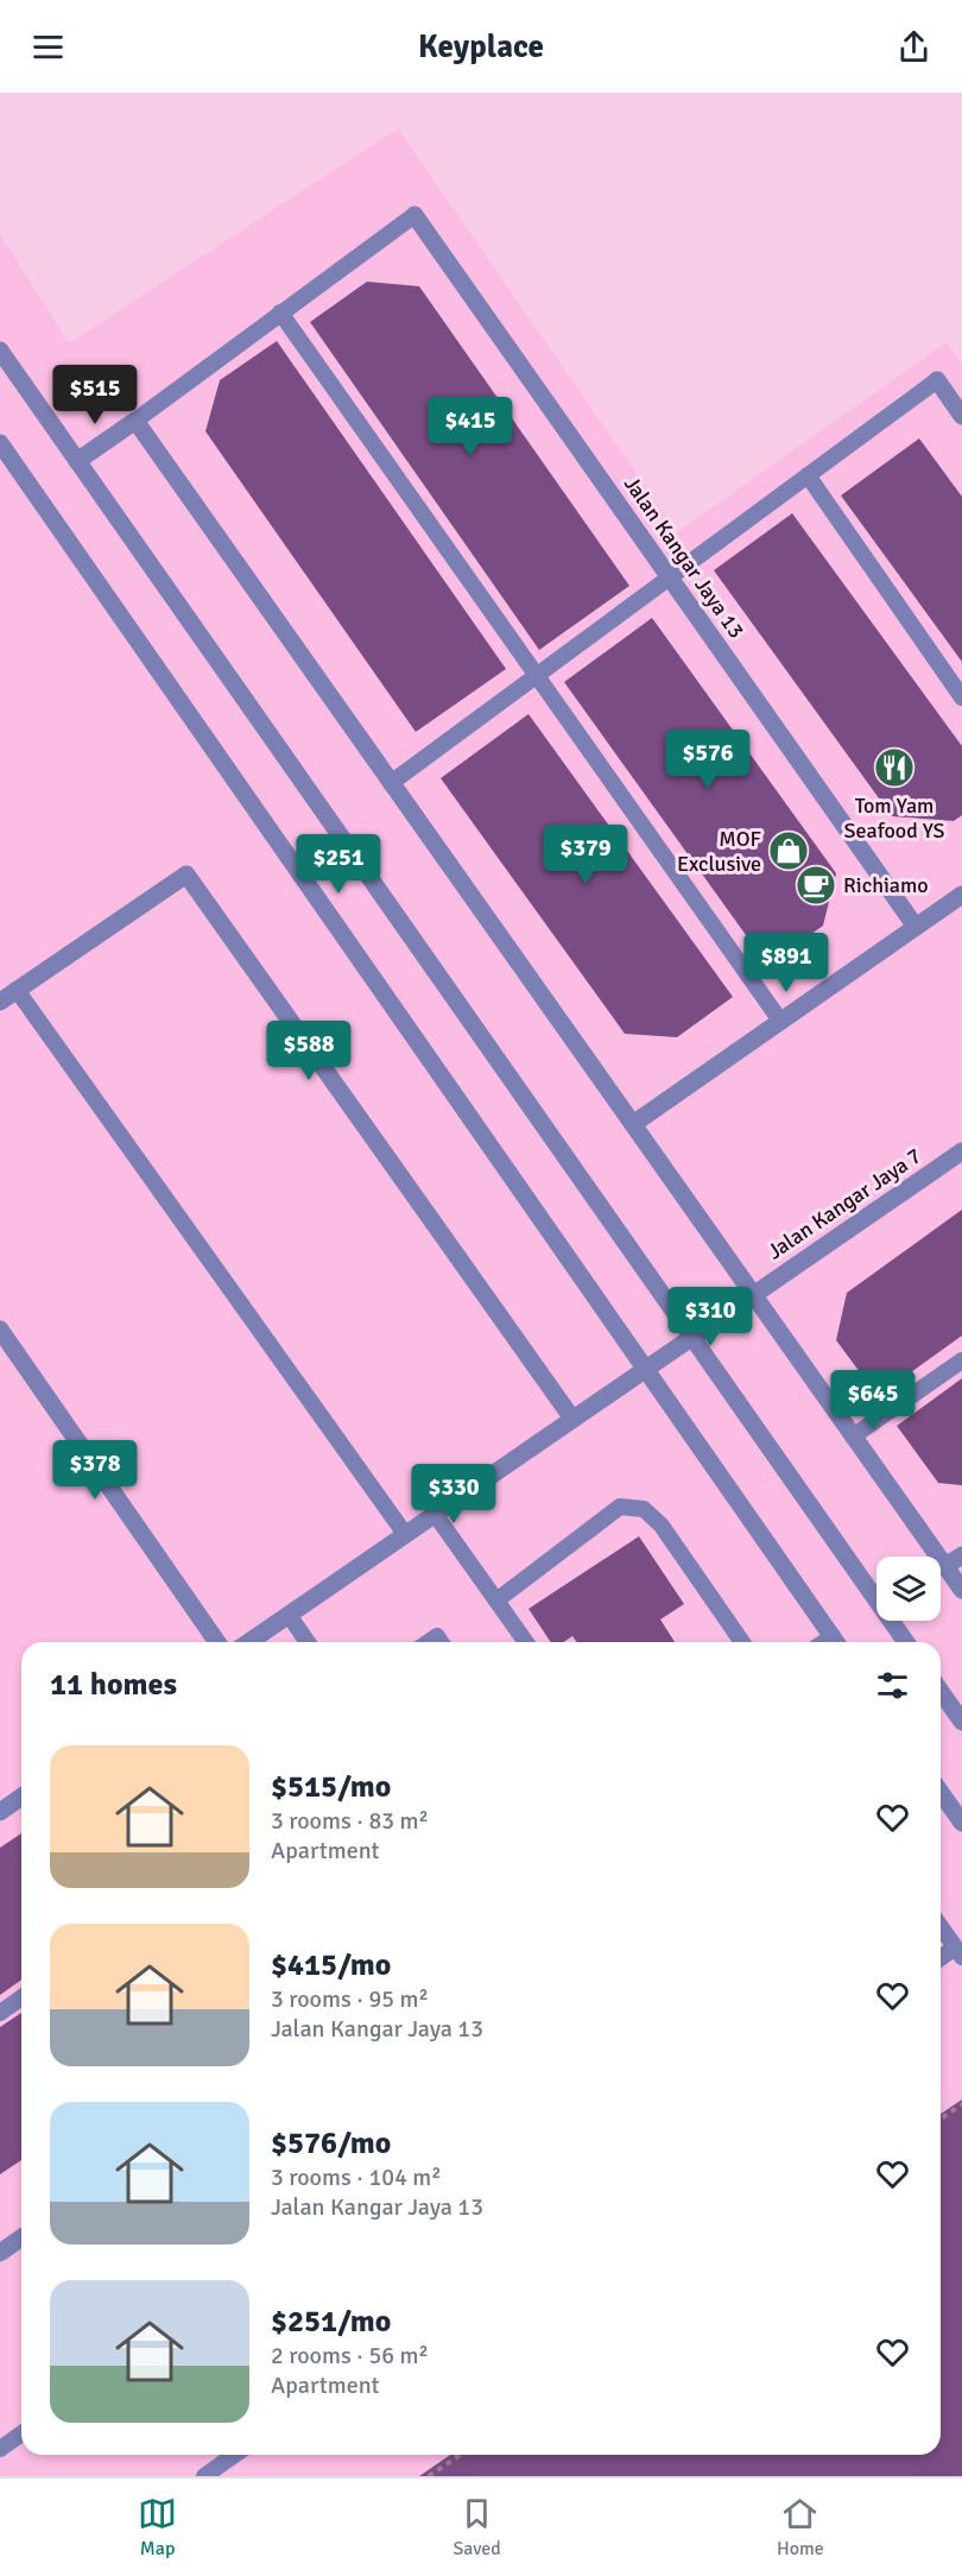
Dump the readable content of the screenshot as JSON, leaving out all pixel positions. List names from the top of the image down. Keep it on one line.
{"streets":{"street":["Jalan Kangar Jaya 13","Jalan Kangar Jaya 7"]},"places":{"restaurant":["Tom Yam Seafood YS"],"shop":["MOF Exclusive"],"cafe":["Richiamo"]},"page":{"header":"Keyplace","price":["$515","$415","$576","$379","$251","$891","$588","$310","$645","$378","$330"],"heading":"11 homes","list":[{"name":"$515/mo","note":"3 rooms · 83 m² · Apartment"},{"name":"$415/mo","note":"3 rooms · 95 m² · Jalan Kangar Jaya 13"},{"name":"$576/mo","note":"3 rooms · 104 m² · Jalan Kangar Jaya 13"},{"name":"$251/mo","note":"2 rooms · 56 m² · Apartment"}],"tabs":["Map","Saved","Home"]}}
